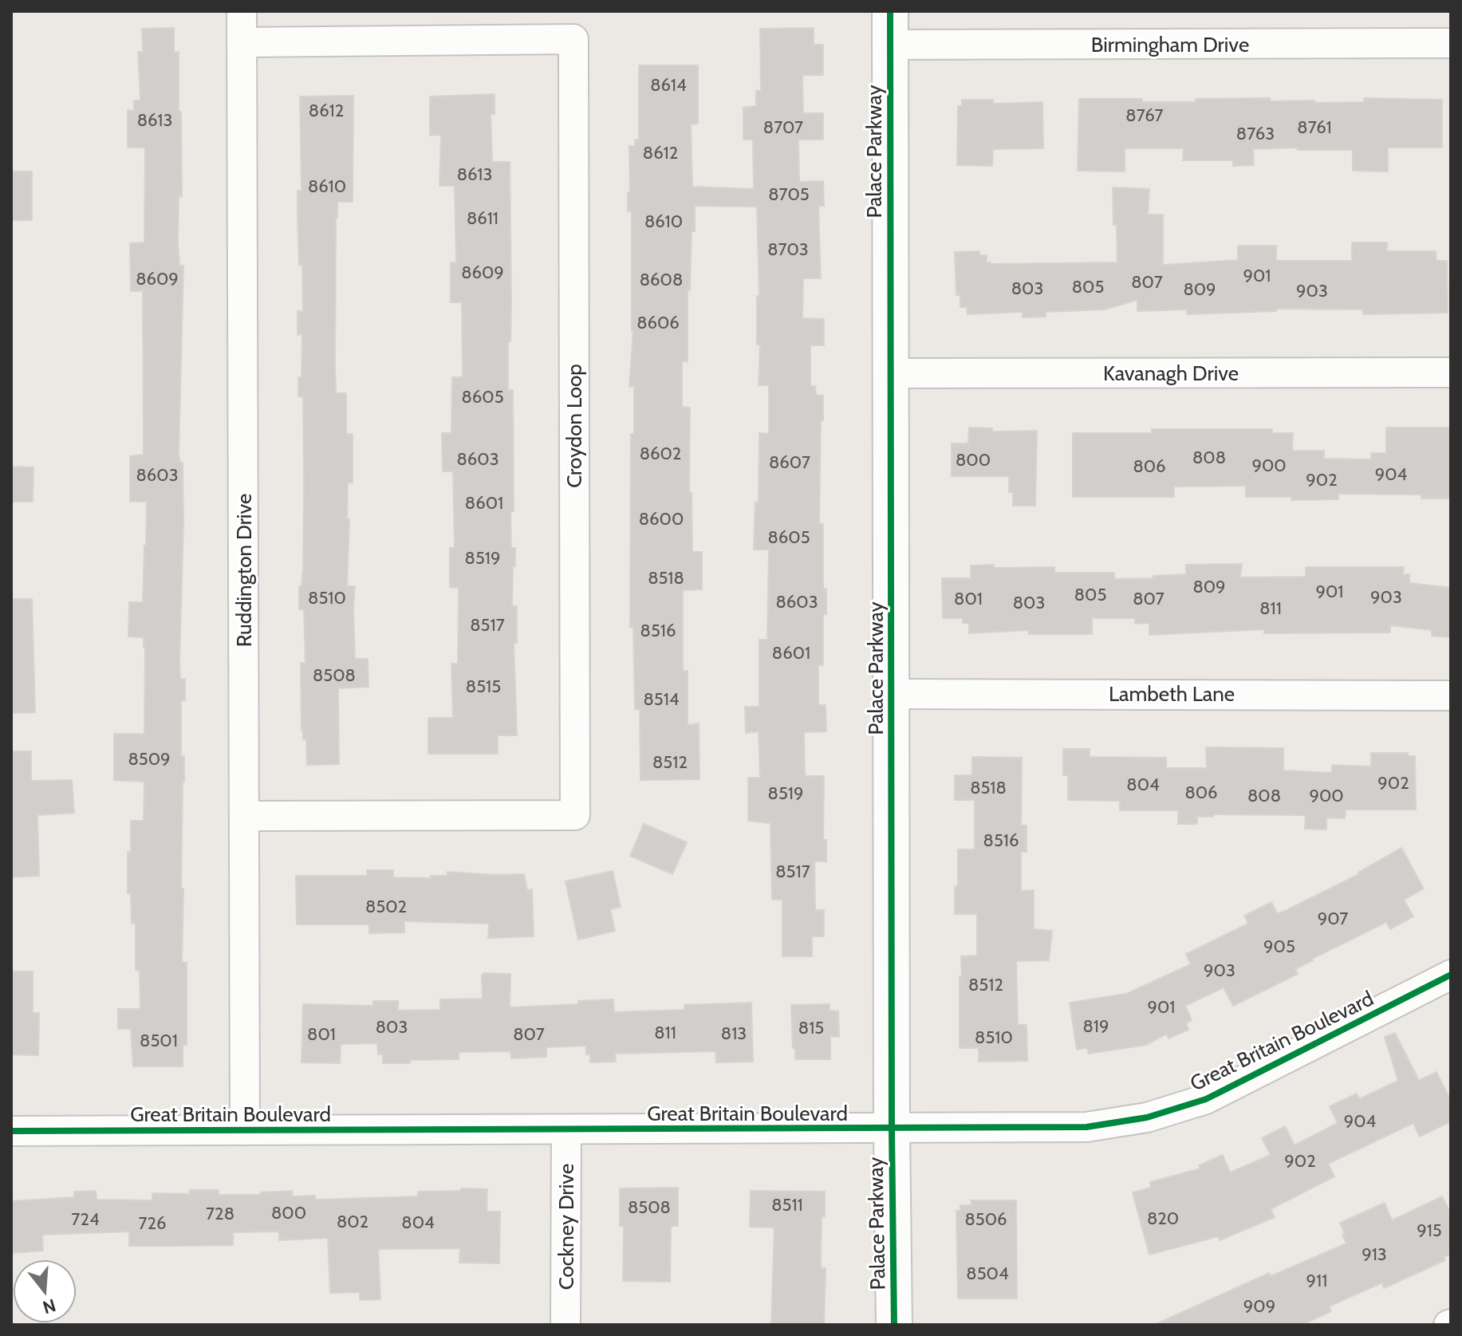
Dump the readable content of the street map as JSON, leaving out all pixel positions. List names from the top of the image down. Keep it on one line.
{"streets":{"street":["Birmingham Drive","Palace Parkway","Kavanagh Drive","Croydon Loop","Ruddington Drive","Lambeth Lane","Great Britain Boulevard","Cockney Drive"]},"crossings":[["Birmingham Drive","Palace Parkway"],["Palace Parkway","Kavanagh Drive"],["Palace Parkway","Lambeth Lane"],["Palace Parkway","Great Britain Boulevard"],["Croydon Loop","Ruddington Drive"],["Ruddington Drive","Great Britain Boulevard"],["Great Britain Boulevard","Cockney Drive"]],"house_numbers":["8614","8612","8767","8613","8707","8761","8763","8612","8613","8610","8705","8611","8610","8703","8609","901","8609","8608","807","805","803","809","903","8606","8605","8602","808","8603","800","8607","900","806","904","8603","902","8601","8600","8605","8519","8518","809","901","805","903","8510","801","807","8603","803","811","8517","8516","8601","8508","8515","8514","8509","8512","902","804","8518","806","8519","808","900","8516","8517","8502","907","905","903","8512","901","819","803","815","811","813","801","807","8510","8501","904","902","8511","8508","800","728","820","724","8506","802","804","726","915","913","8504","911","909"],"north":"bottom"}
